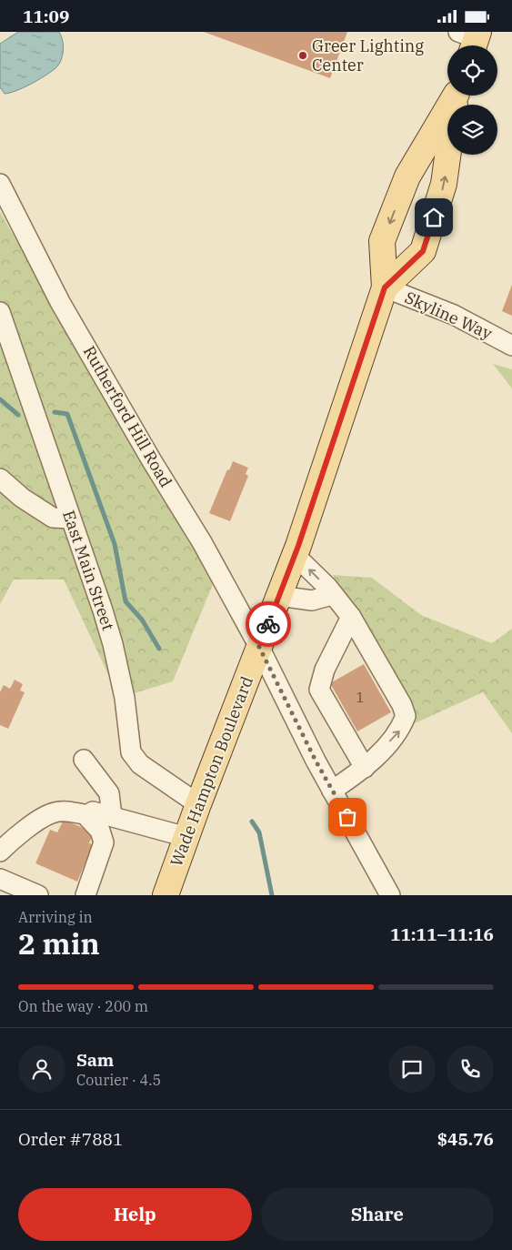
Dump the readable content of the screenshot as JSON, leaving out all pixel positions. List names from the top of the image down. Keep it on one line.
{"streets":{"main road":["Wade Hampton Boulevard"],"street":["Skyline Way","Rutherford Hill Road","East Main Street"]},"crossings":[["Skyline Way","Wade Hampton Boulevard"],["Rutherford Hill Road","Wade Hampton Boulevard"],["East Main Street","Wade Hampton Boulevard"]],"places":["Greer Lighting Center"],"house_numbers":["1"],"page":{"status":"11:09","heading":["2 min","Arriving in","11:11–11:16"],"panel":["Sam","Courier · 4.5","Order #7881","$45.76"],"bar":"On the way · 200 m","buttons":["Help","Share"]}}
